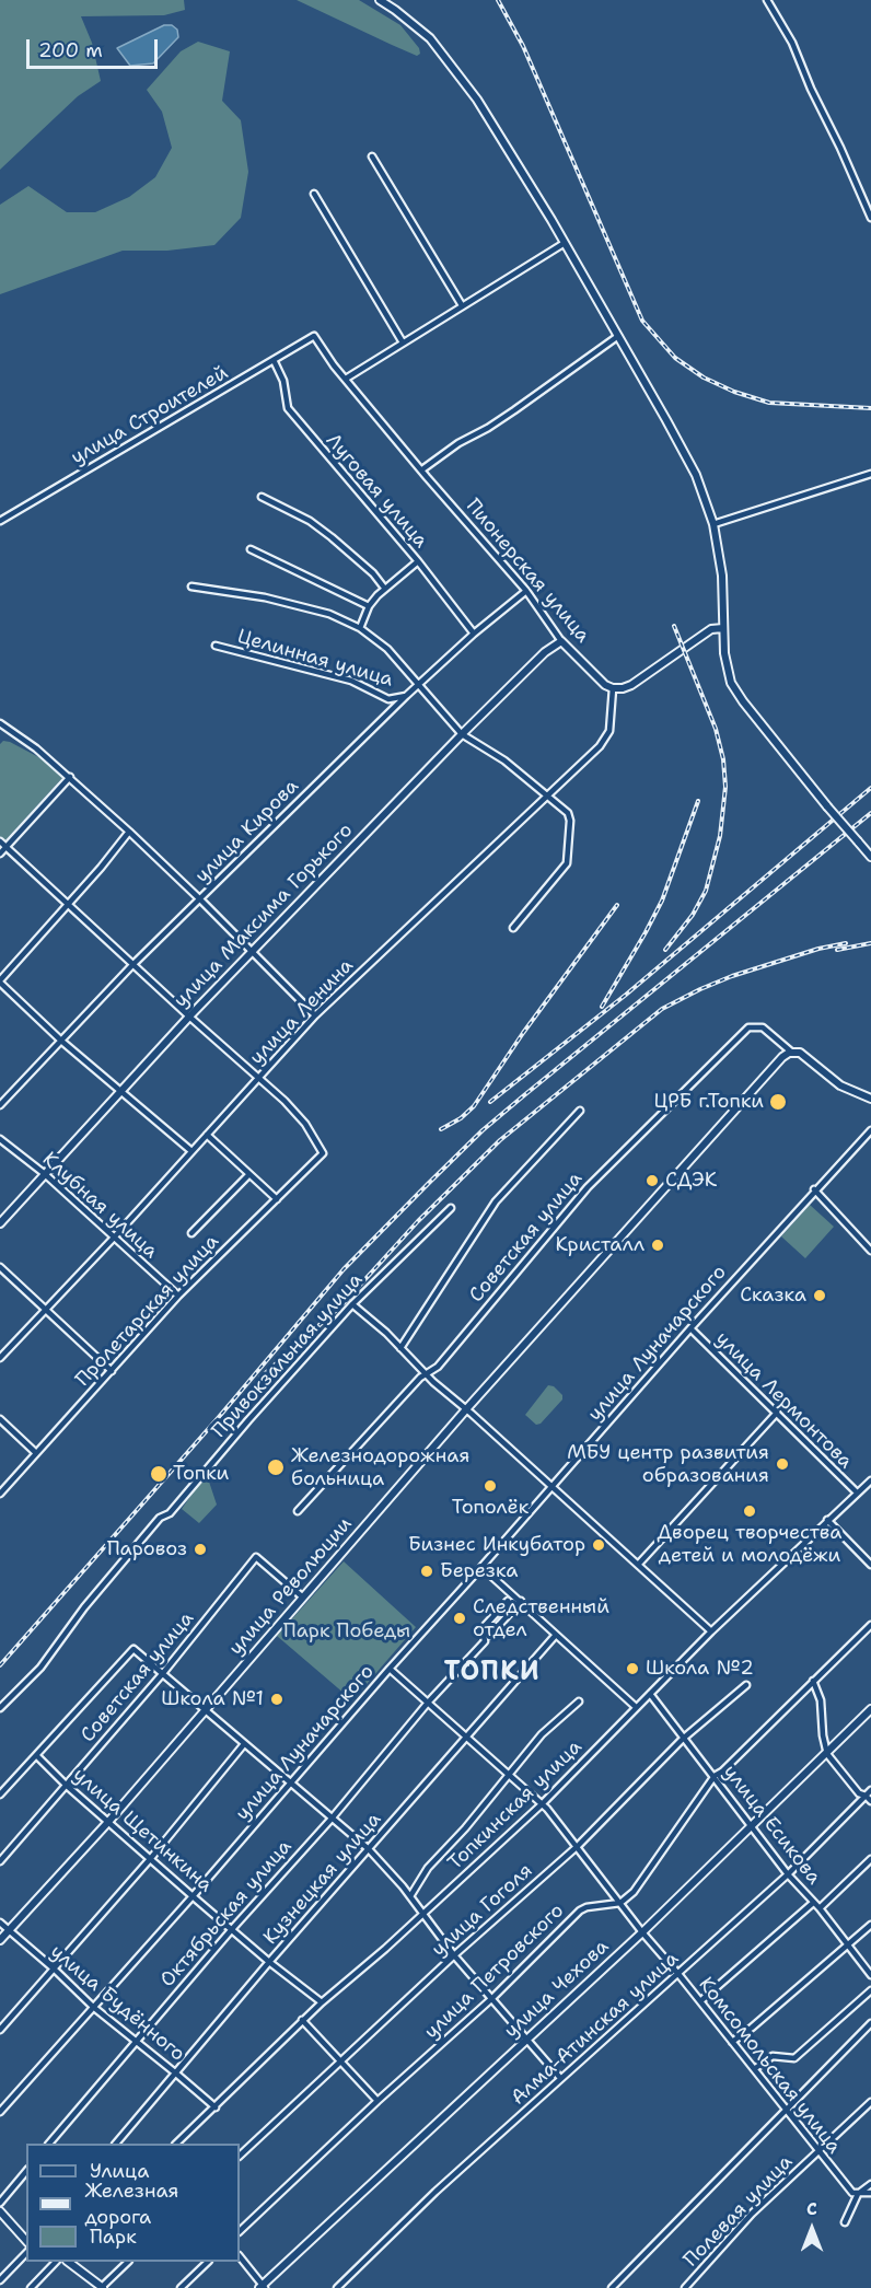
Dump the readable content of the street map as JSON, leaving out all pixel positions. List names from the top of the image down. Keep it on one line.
{"streets":{"street":["улица Строителей","Луговая улица","Пионерская улица","Целинная улица","улица Кирова","улица Максима Горького","улица Ленина","Клубная улица","Советская улица","Пролетарская улица","улица Луначарского","Привокзальная улица","улица Лермонтова","улица Революции","Топкинская улица","улица Есикова","улица Щетинкина","Кузнецкая улица","улица Гоголя","Октябрьская улица","улица Петровского","улица Чехова","улица Будённого","Алма-Атинская улица","Комсомольская улица","Полевая улица"]},"crossings":[["улица Строителей","Луговая улица"],["улица Строителей","Пионерская улица"],["Луговая улица","улица Кирова"],["Пионерская улица","улица Кирова"],["Пионерская улица","улица Максима Горького"],["Пионерская улица","улица Ленина"],["Целинная улица","улица Кирова"],["улица Максима Горького","Клубная улица"],["улица Ленина","Клубная улица"],["улица Ленина","Пролетарская улица"],["Клубная улица","Пролетарская улица"],["Советская улица","улица Революции"],["Советская улица","улица Щетинкина"],["улица Луначарского","улица Лермонтова"],["улица Луначарского","улица Щетинкина"],["улица Луначарского","улица Будённого"],["улица Луначарского","Комсомольская улица"],["улица Лермонтова","Топкинская улица"],["улица Революции","улица Щетинкина"],["улица Революции","улица Будённого"],["Топкинская улица","улица Есикова"],["Топкинская улица","улица Щетинкина"],["Топкинская улица","улица Будённого"],["Топкинская улица","Комсомольская улица"],["улица Есикова","улица Гоголя"],["улица Есикова","улица Чехова"],["улица Есикова","Алма-Атинская улица"],["улица Щетинкина","Кузнецкая улица"],["улица Щетинкина","Октябрьская улица"],["Кузнецкая улица","улица Будённого"],["Кузнецкая улица","Комсомольская улица"],["улица Гоголя","Комсомольская улица"],["Октябрьская улица","улица Будённого"],["Октябрьская улица","Комсомольская улица"],["улица Петровского","Комсомольская улица"],["улица Чехова","Комсомольская улица"],["Алма-Атинская улица","Комсомольская улица"],["Комсомольская улица","Полевая улица"]],"districts":["ТОПКИ"],"parks":["Парк Победы"],"places":["ЦРБ г.Топки","СДЭК","Кристалл","Сказка","МБУ центр развития образования","Железнодорожная больница","Топки","Тополёк","Дворец творчества детей и молодёжи","Бизнес Инкубатор","Паровоз","Березка","Следственный отдел","Школа №2","Школа №1"],"legend":["Улица","Железная дорога","Парк"],"scale_bar":"200 m","north":"top"}
